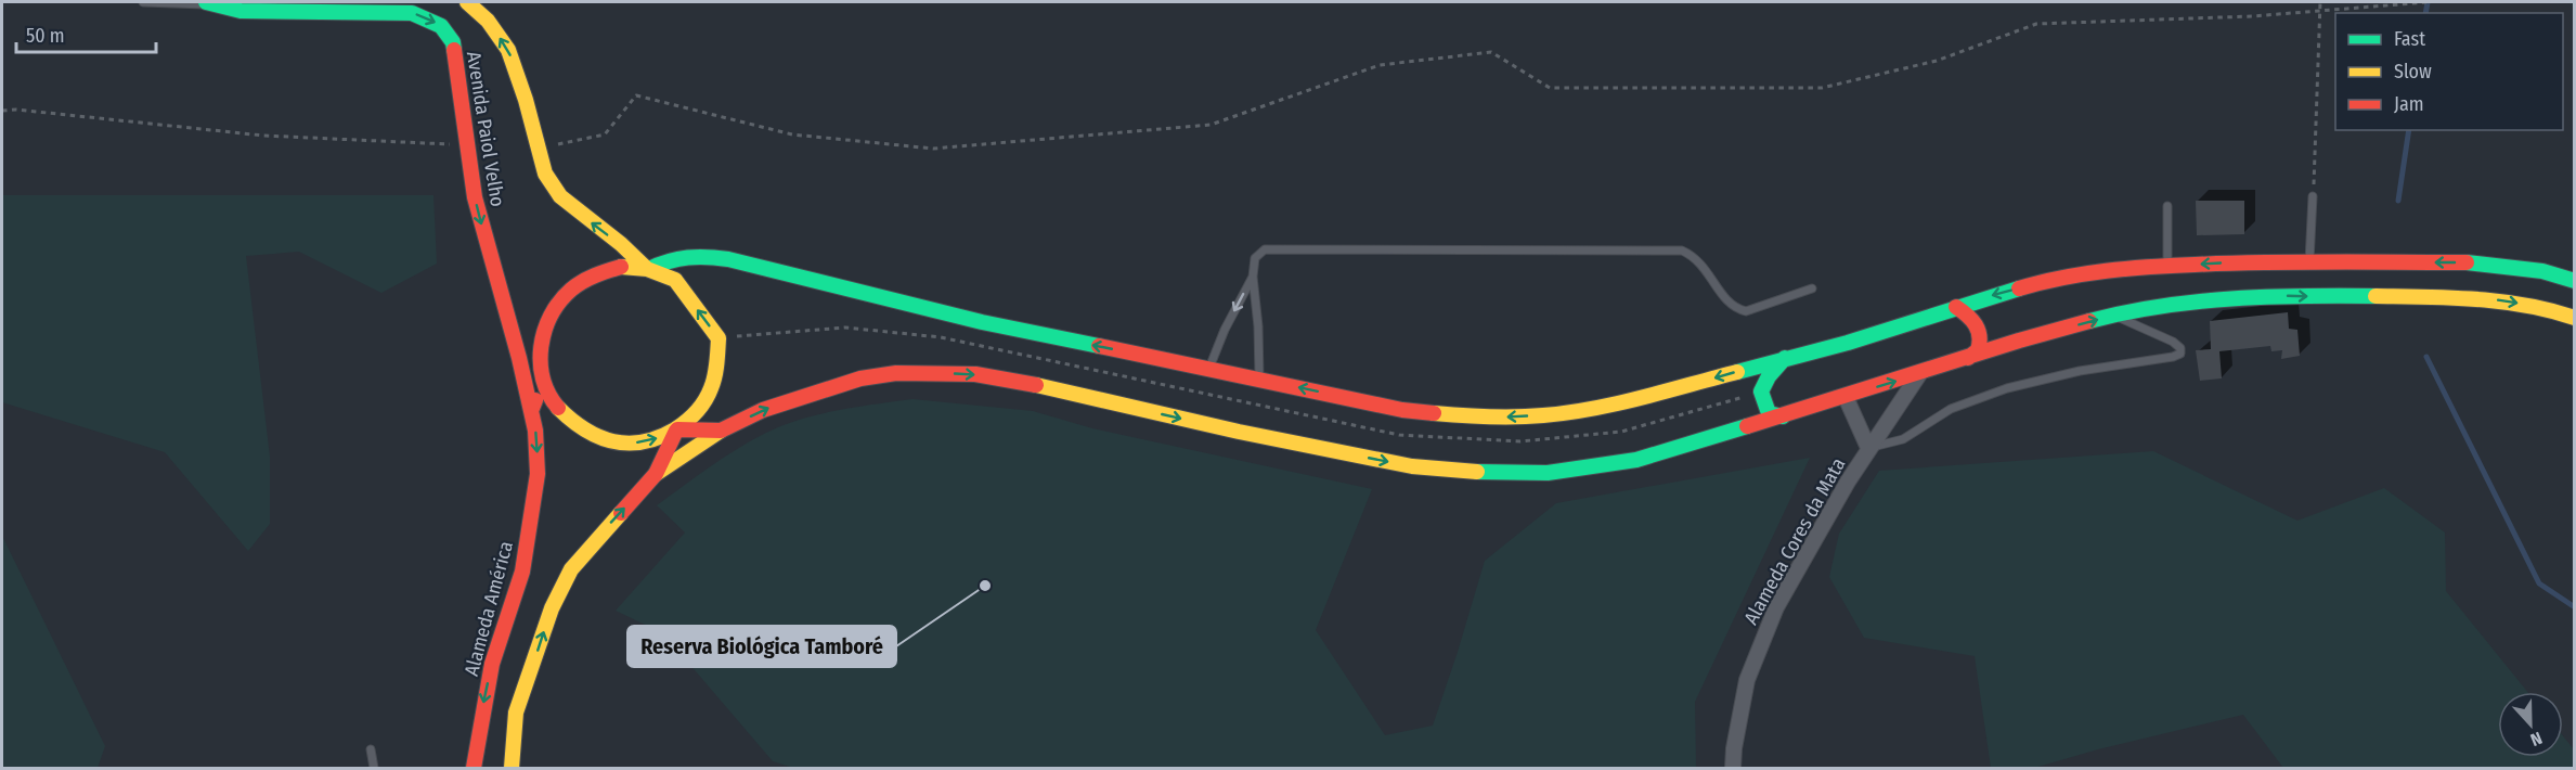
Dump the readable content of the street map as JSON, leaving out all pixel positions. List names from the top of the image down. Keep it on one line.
{"streets":{"main road":["Avenida Paiol Velho","Alameda América"],"street":["Alameda Cores da Mata"]},"crossings":[["Avenida Paiol Velho","Alameda América"]],"places":["Reserva Biológica Tamboré"],"legend":["Fast","Slow","Jam"],"scale_bar":"50 m","north":"bottom"}
